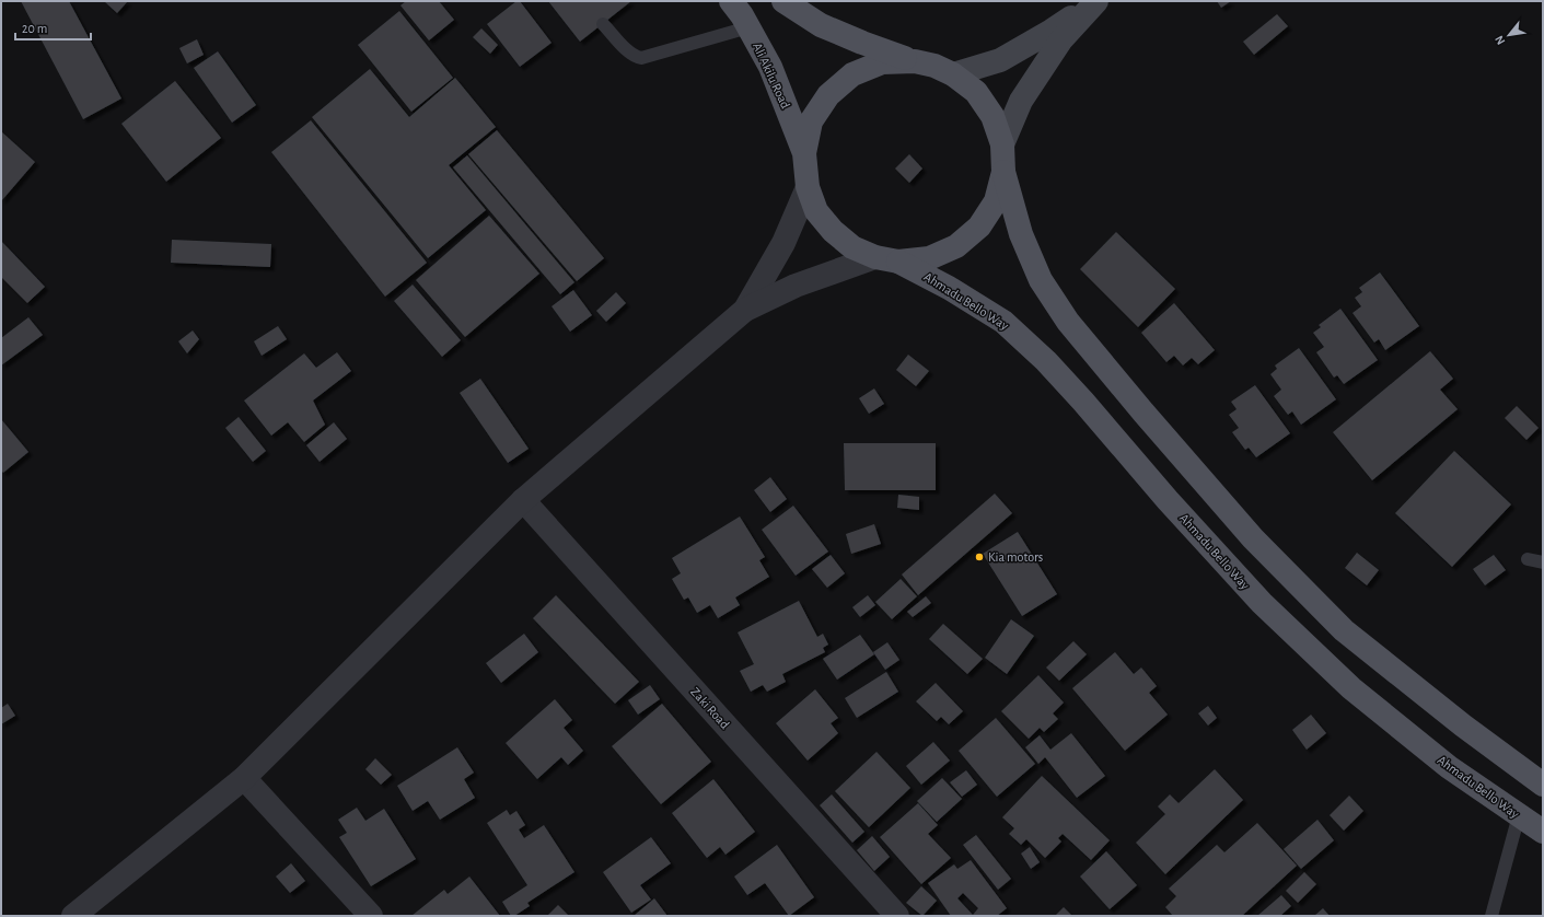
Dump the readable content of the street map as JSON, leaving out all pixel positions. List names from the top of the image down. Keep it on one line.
{"streets":{"main road":["Ali Akilu Road","Ahmadu Bello Way"],"street":["Zaki Road"]},"places":["Kia motors"],"scale_bar":"20 m","north":"bottom left"}
